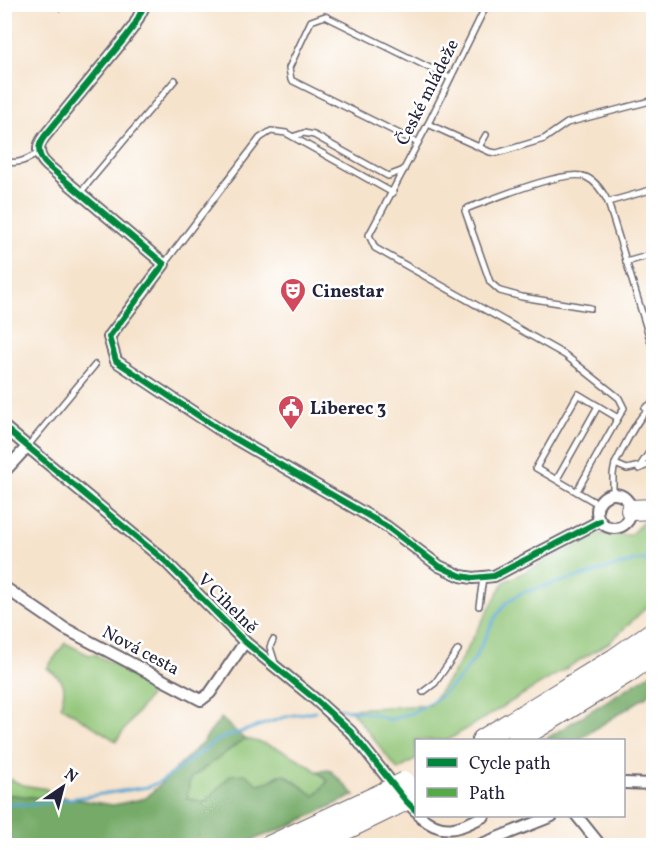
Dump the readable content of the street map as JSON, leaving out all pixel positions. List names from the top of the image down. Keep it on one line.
{"streets":{"street":["V Cihelně","Nová cesta"],"lane":["České mládeže"]},"crossings":[["V Cihelně","Nová cesta"]],"places":{"theatre":["Cinestar"],"public building":["Liberec 3"]},"legend":["Cycle path","Path"],"north":"top right"}
